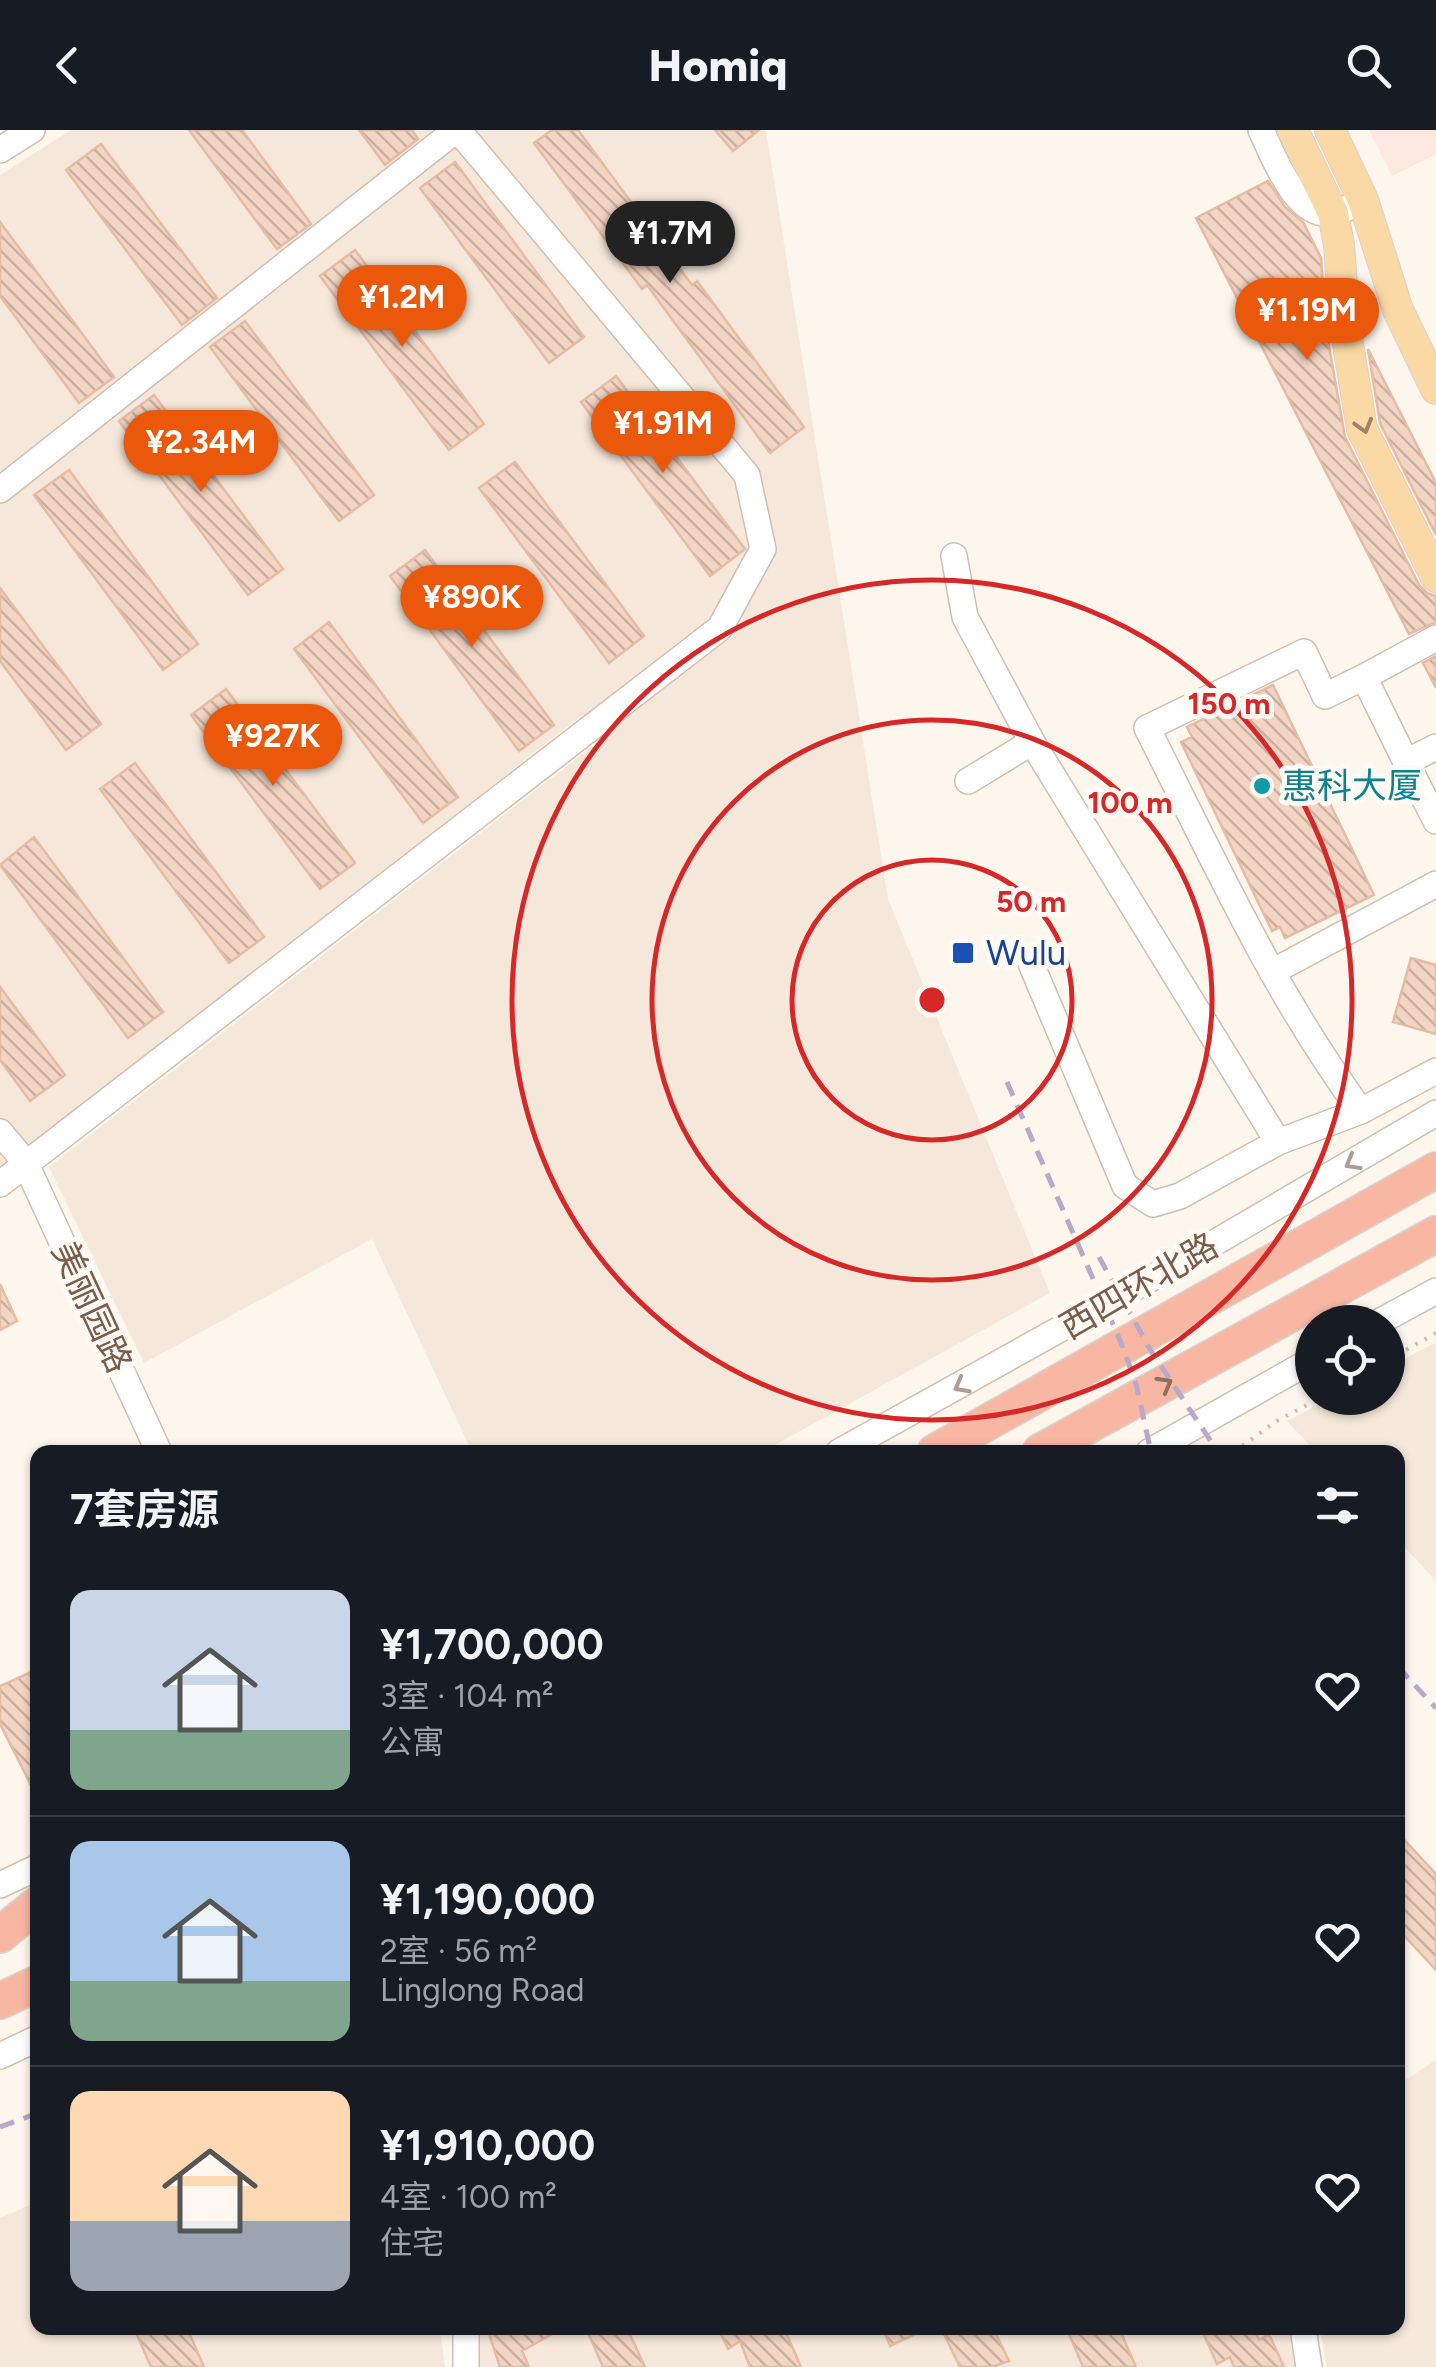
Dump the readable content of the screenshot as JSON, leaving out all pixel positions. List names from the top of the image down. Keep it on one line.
{"streets":{"highway":["西四环北路"],"street":["美丽园路"]},"places":{"other":["惠科大厦"],"transit":["Wulu"]},"page":{"header":"Homiq","price":["¥1.7M","¥1.2M","¥1.19M","¥1.91M","¥2.34M","¥890K","¥927K"],"heading":"7套房源","list":[{"name":"¥1,700,000","note":"3室 · 104 m² · 公寓"},{"name":"¥1,190,000","note":"2室 · 56 m² · Linglong Road"},{"name":"¥1,910,000","note":"4室 · 100 m² · 住宅"}]},"rings":["150 m","100 m","50 m"]}
